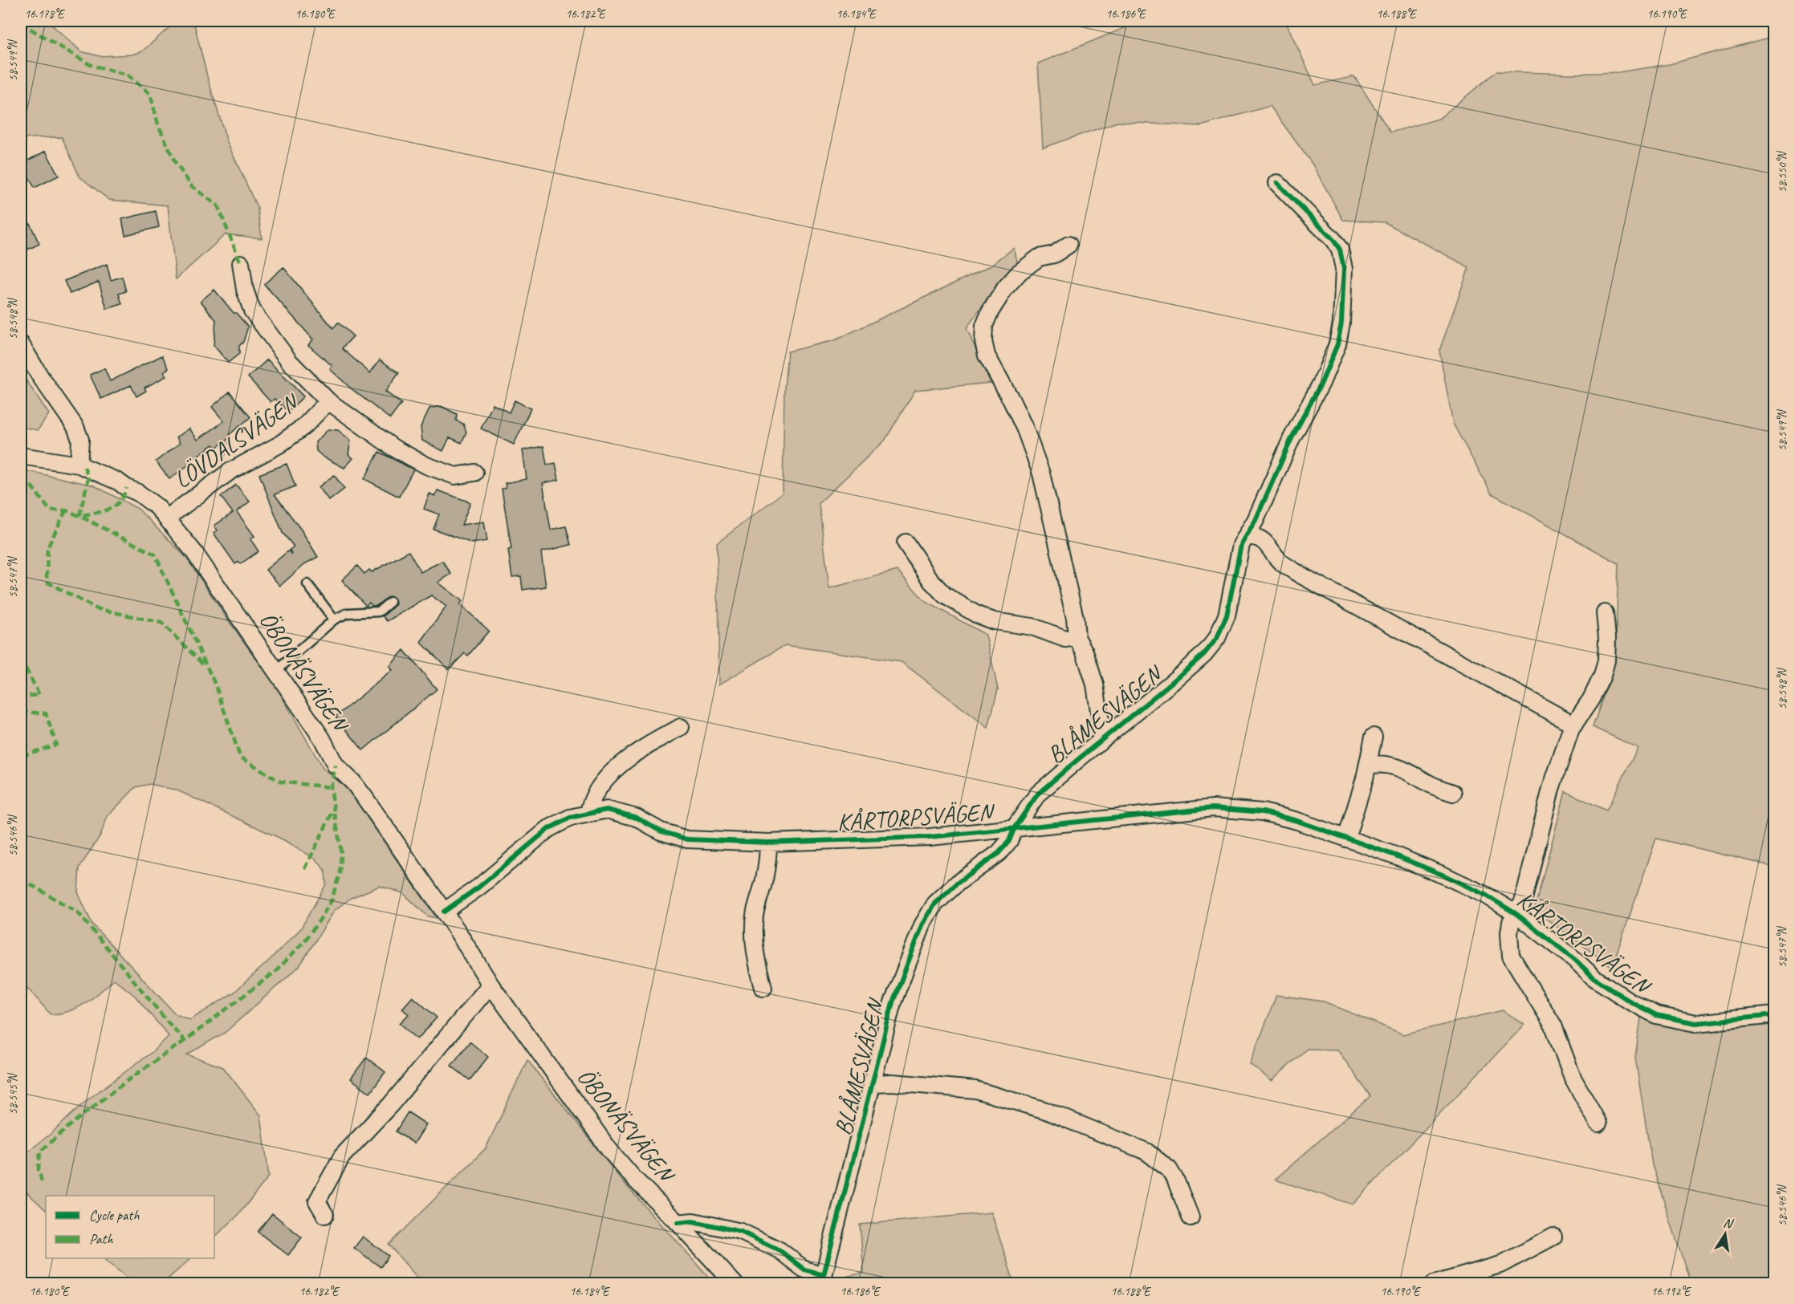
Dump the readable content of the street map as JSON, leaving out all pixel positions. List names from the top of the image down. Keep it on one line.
{"streets":{"street":["LÖVDALSVÄGEN","ÖBONÄSVÄGEN","BLÅMESVÄGEN","KÅRTORPSVÄGEN"]},"crossings":[["LÖVDALSVÄGEN","ÖBONÄSVÄGEN"],["ÖBONÄSVÄGEN","BLÅMESVÄGEN"],["ÖBONÄSVÄGEN","KÅRTORPSVÄGEN"],["BLÅMESVÄGEN","KÅRTORPSVÄGEN"]],"legend":["Cycle path","Path"],"north":"top","coordinates":["16.178°E","16.180°E","16.182°E","16.184°E","16.186°E","16.188°E","16.190°E","58.549°N","58.550°N","58.548°N","58.547°N","58.546°N","58.545°N","16.192°E"]}
